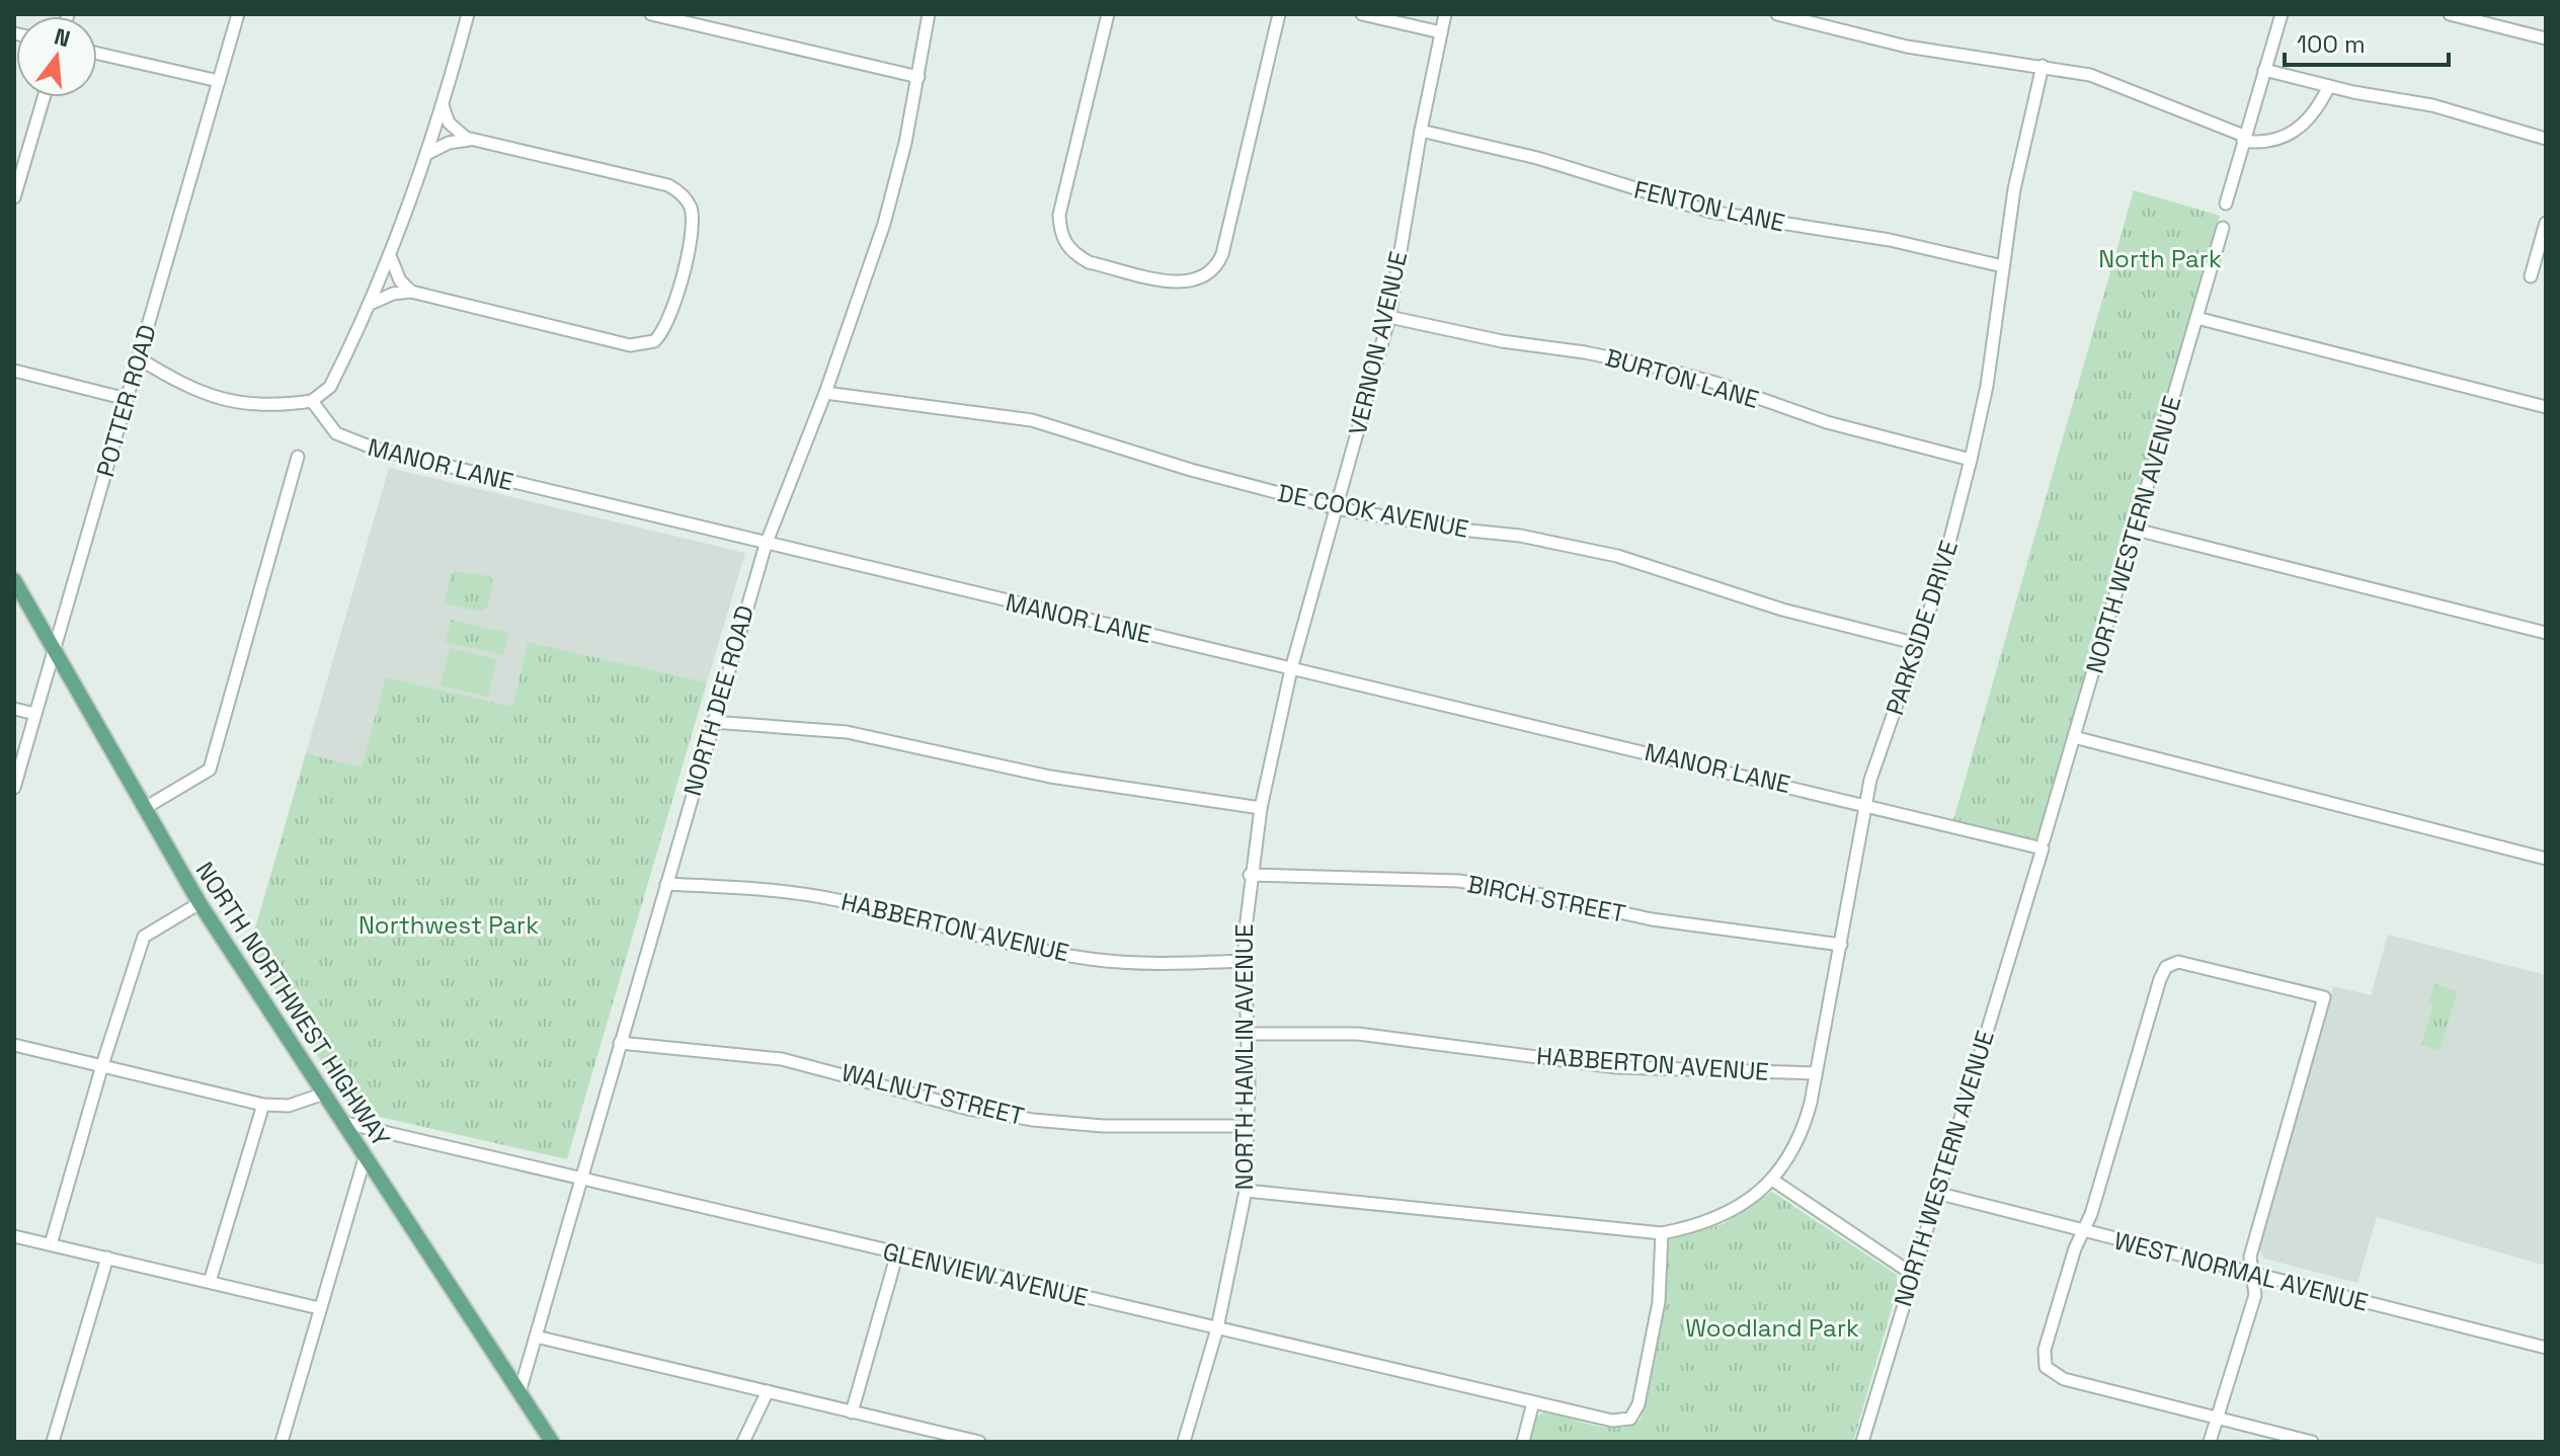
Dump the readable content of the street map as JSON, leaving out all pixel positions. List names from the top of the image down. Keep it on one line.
{"streets":{"main road":["NORTH NORTHWEST HIGHWAY"],"street":["FENTON LANE","VERNON AVENUE","BURTON LANE","POTTER ROAD","MANOR LANE","DE COOK AVENUE","NORTH WESTERN AVENUE","PARKSIDE DRIVE","NORTH DEE ROAD","BIRCH STREET","HABBERTON AVENUE","NORTH HAMLIN AVENUE","WALNUT STREET","WEST NORMAL AVENUE","GLENVIEW AVENUE"]},"crossings":[["FENTON LANE","VERNON AVENUE"],["FENTON LANE","PARKSIDE DRIVE"],["VERNON AVENUE","BURTON LANE"],["VERNON AVENUE","MANOR LANE"],["VERNON AVENUE","DE COOK AVENUE"],["VERNON AVENUE","NORTH HAMLIN AVENUE"],["BURTON LANE","PARKSIDE DRIVE"],["POTTER ROAD","NORTH NORTHWEST HIGHWAY"],["MANOR LANE","NORTH WESTERN AVENUE"],["MANOR LANE","PARKSIDE DRIVE"],["MANOR LANE","NORTH DEE ROAD"],["MANOR LANE","NORTH HAMLIN AVENUE"],["DE COOK AVENUE","PARKSIDE DRIVE"],["DE COOK AVENUE","NORTH DEE ROAD"],["NORTH WESTERN AVENUE","WEST NORMAL AVENUE"],["PARKSIDE DRIVE","BIRCH STREET"],["PARKSIDE DRIVE","HABBERTON AVENUE"],["NORTH DEE ROAD","HABBERTON AVENUE"],["NORTH DEE ROAD","NORTH NORTHWEST HIGHWAY"],["NORTH DEE ROAD","WALNUT STREET"],["NORTH DEE ROAD","GLENVIEW AVENUE"],["BIRCH STREET","NORTH HAMLIN AVENUE"],["HABBERTON AVENUE","NORTH HAMLIN AVENUE"],["NORTH NORTHWEST HIGHWAY","GLENVIEW AVENUE"],["NORTH HAMLIN AVENUE","WALNUT STREET"],["NORTH HAMLIN AVENUE","GLENVIEW AVENUE"]],"parks":["North Park","Northwest Park","Woodland Park"],"scale_bar":"100 m","north":"top"}
